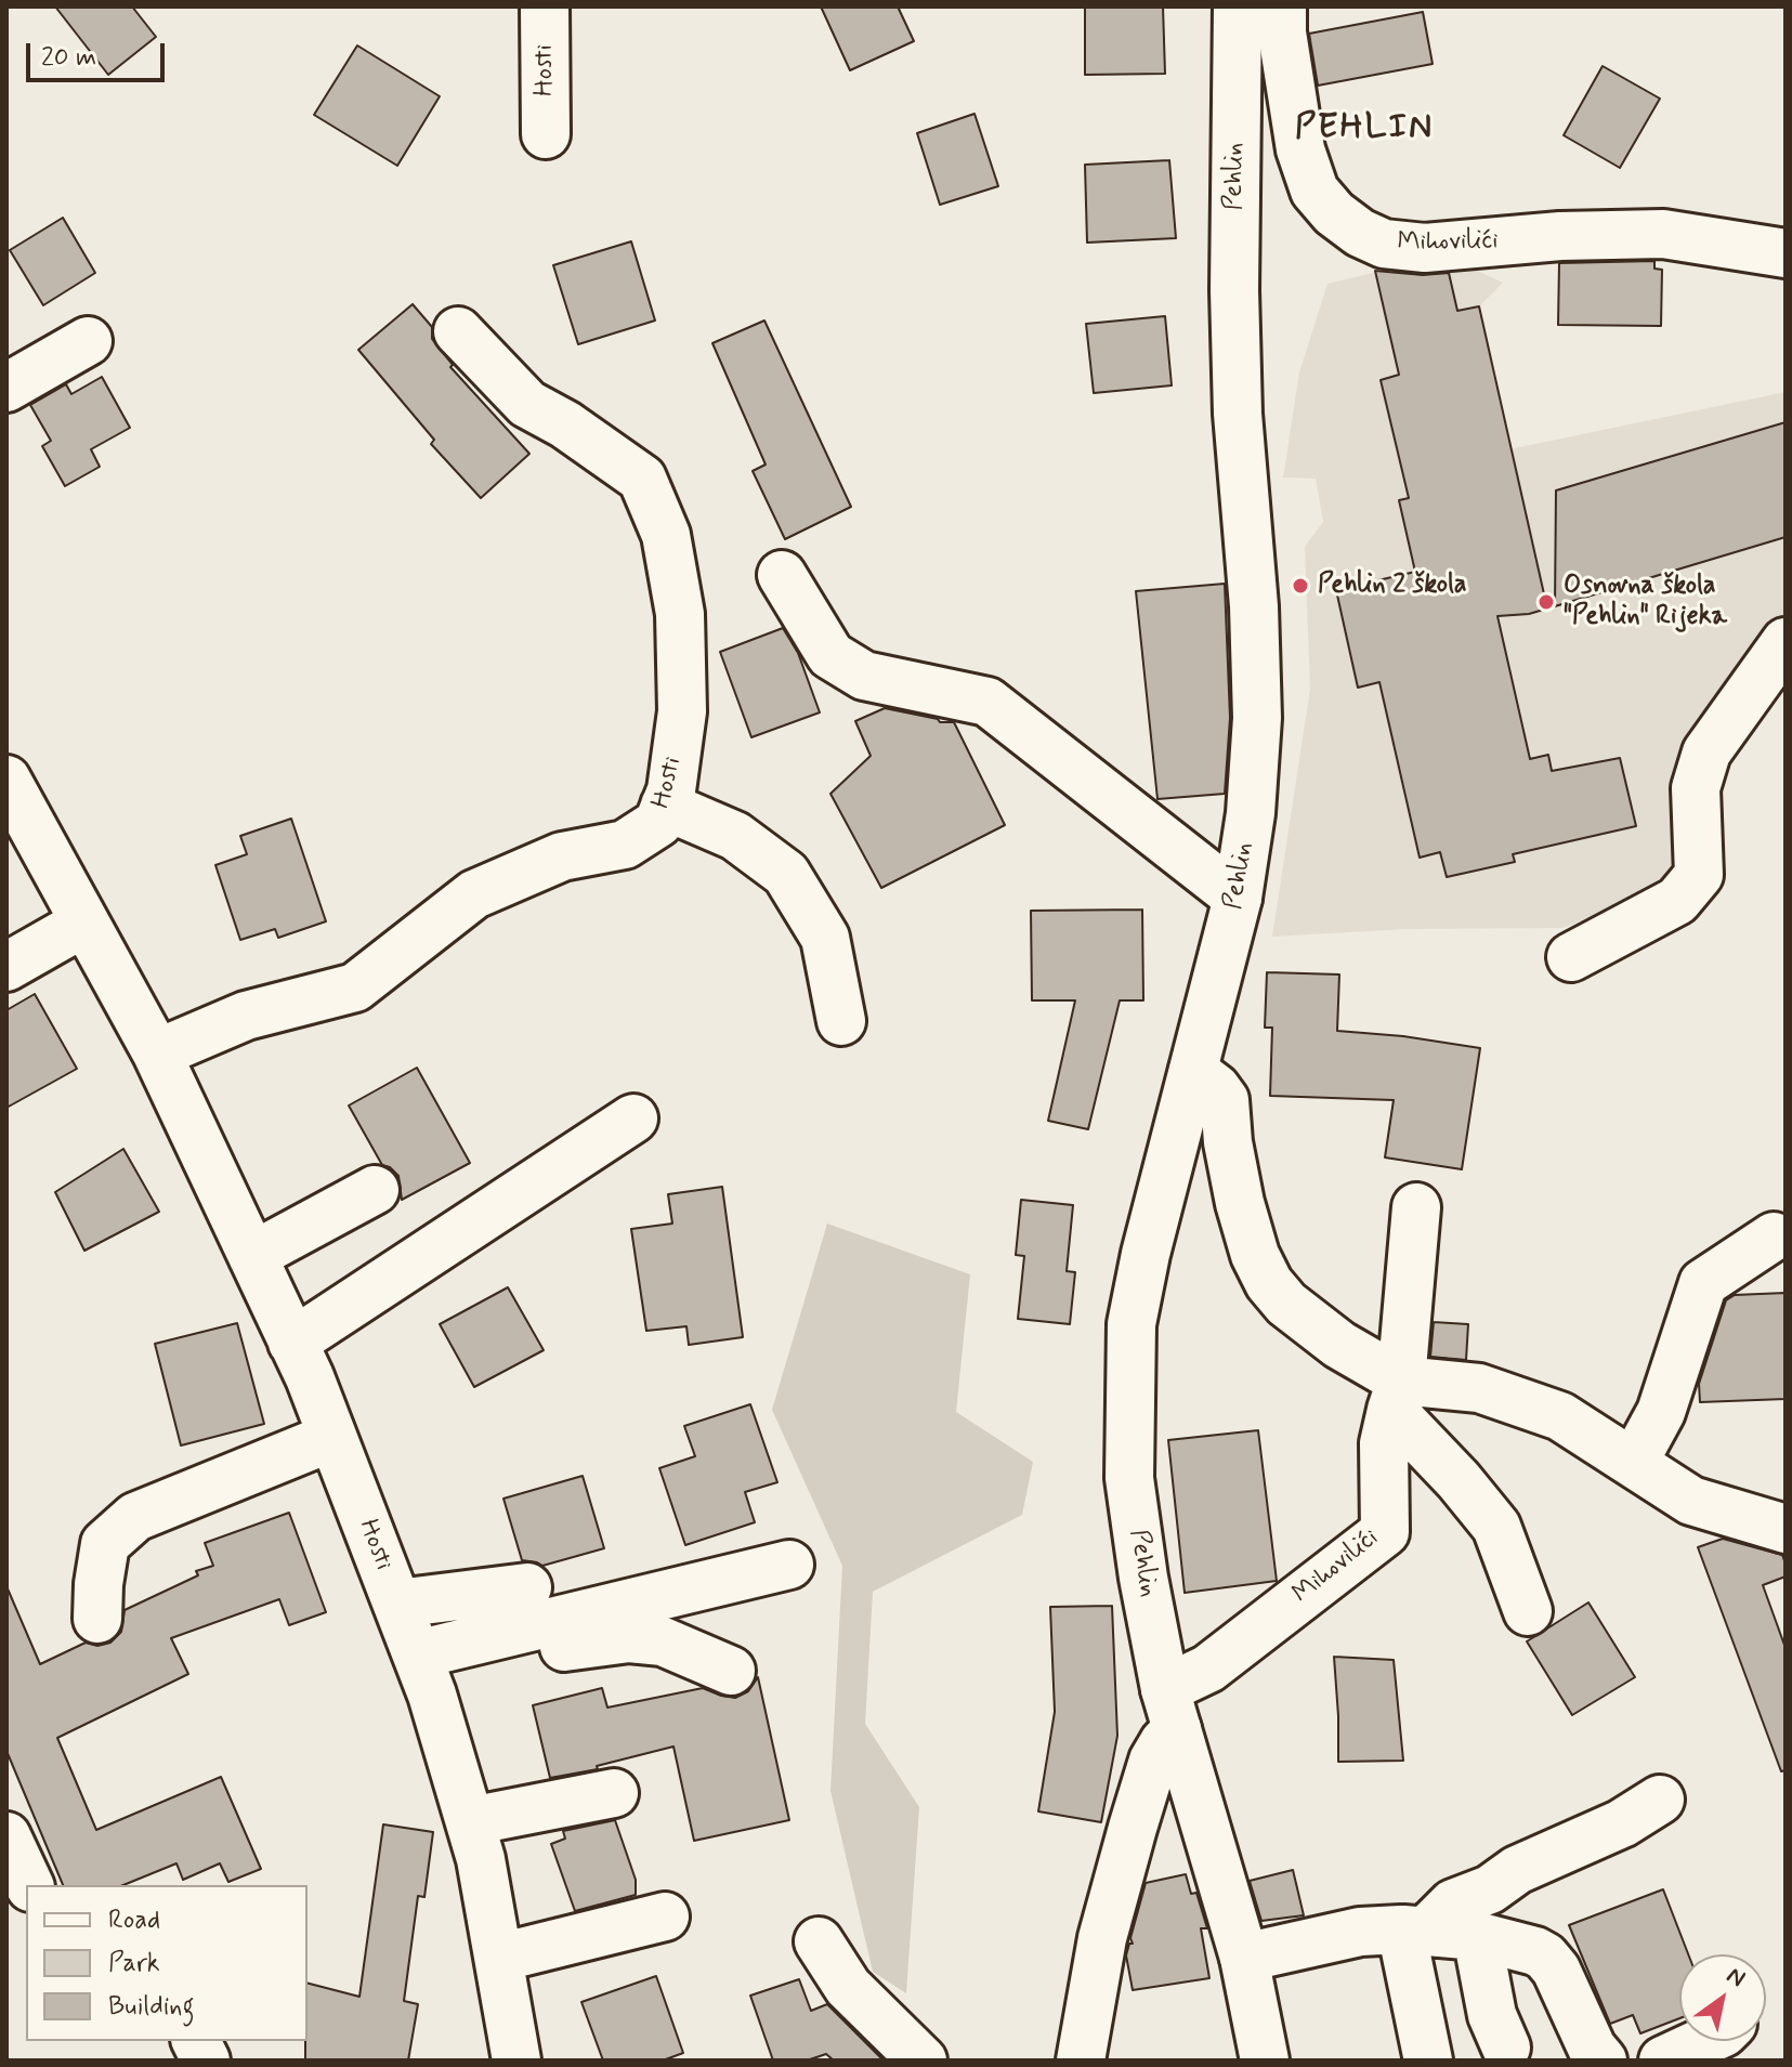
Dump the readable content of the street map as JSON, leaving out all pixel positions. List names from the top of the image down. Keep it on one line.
{"streets":{"street":["Hosti","Pehlin","Mihovilići"]},"crossings":[["Pehlin","Mihovilići"]],"districts":["PEHLIN"],"places":["Pehlin 2 škola","Osnovna škola \"Pehlin\" Rijeka"],"legend":["Road","Park","Building"],"scale_bar":"20 m","north":"top right"}
